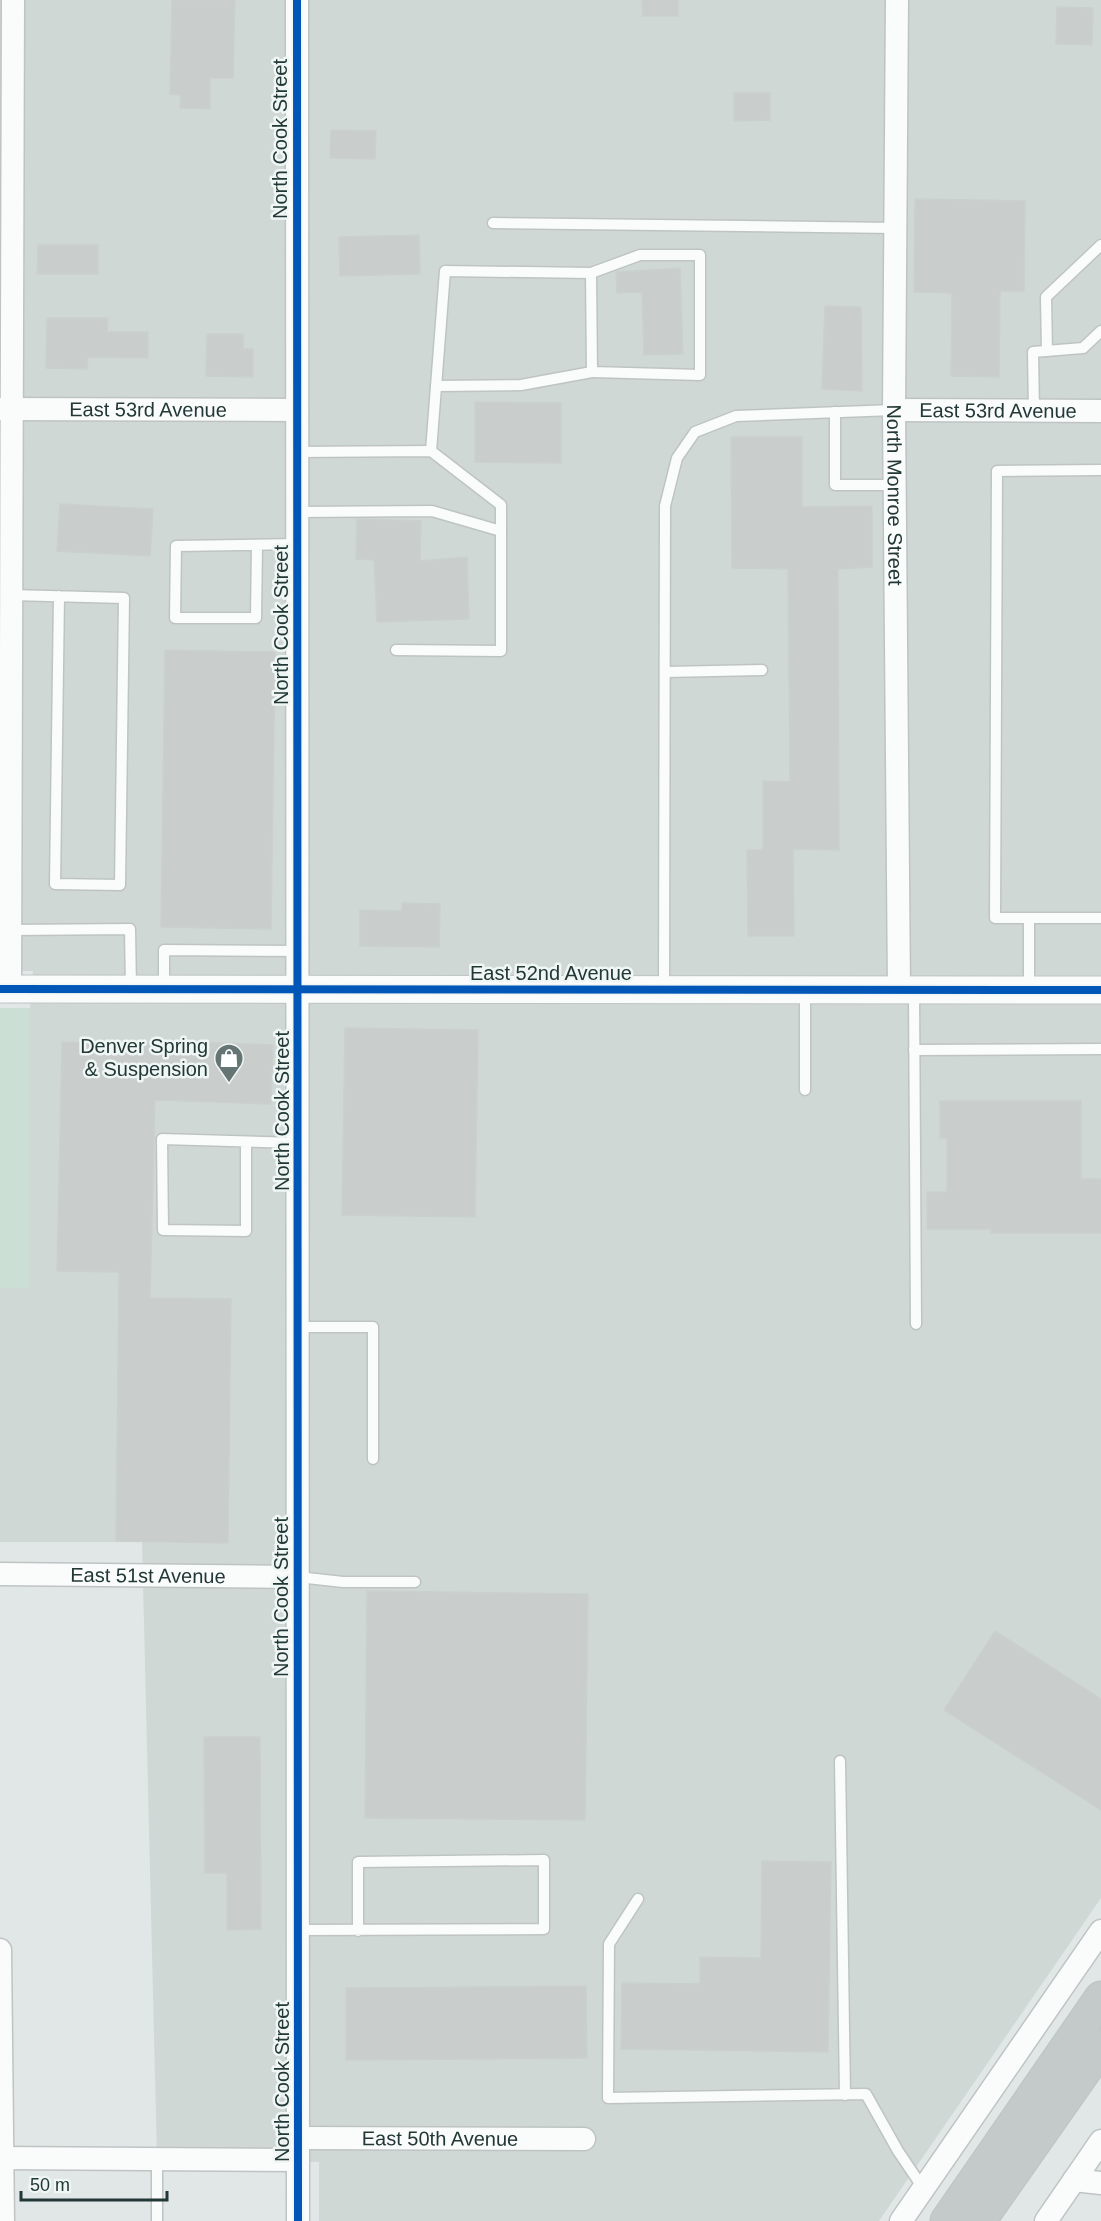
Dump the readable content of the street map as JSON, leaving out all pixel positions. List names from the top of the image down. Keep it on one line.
{"streets":{"street":["North Cook Street","East 53rd Avenue","North Monroe Street","East 52nd Avenue","East 51st Avenue","East 50th Avenue"]},"crossings":[["North Cook Street","East 53rd Avenue"],["North Cook Street","East 52nd Avenue"],["North Cook Street","East 51st Avenue"],["North Cook Street","East 50th Avenue"],["East 53rd Avenue","North Monroe Street"],["North Monroe Street","East 52nd Avenue"]],"places":{"shop":["Denver Spring & Suspension"]},"scale_bar":"50 m"}
